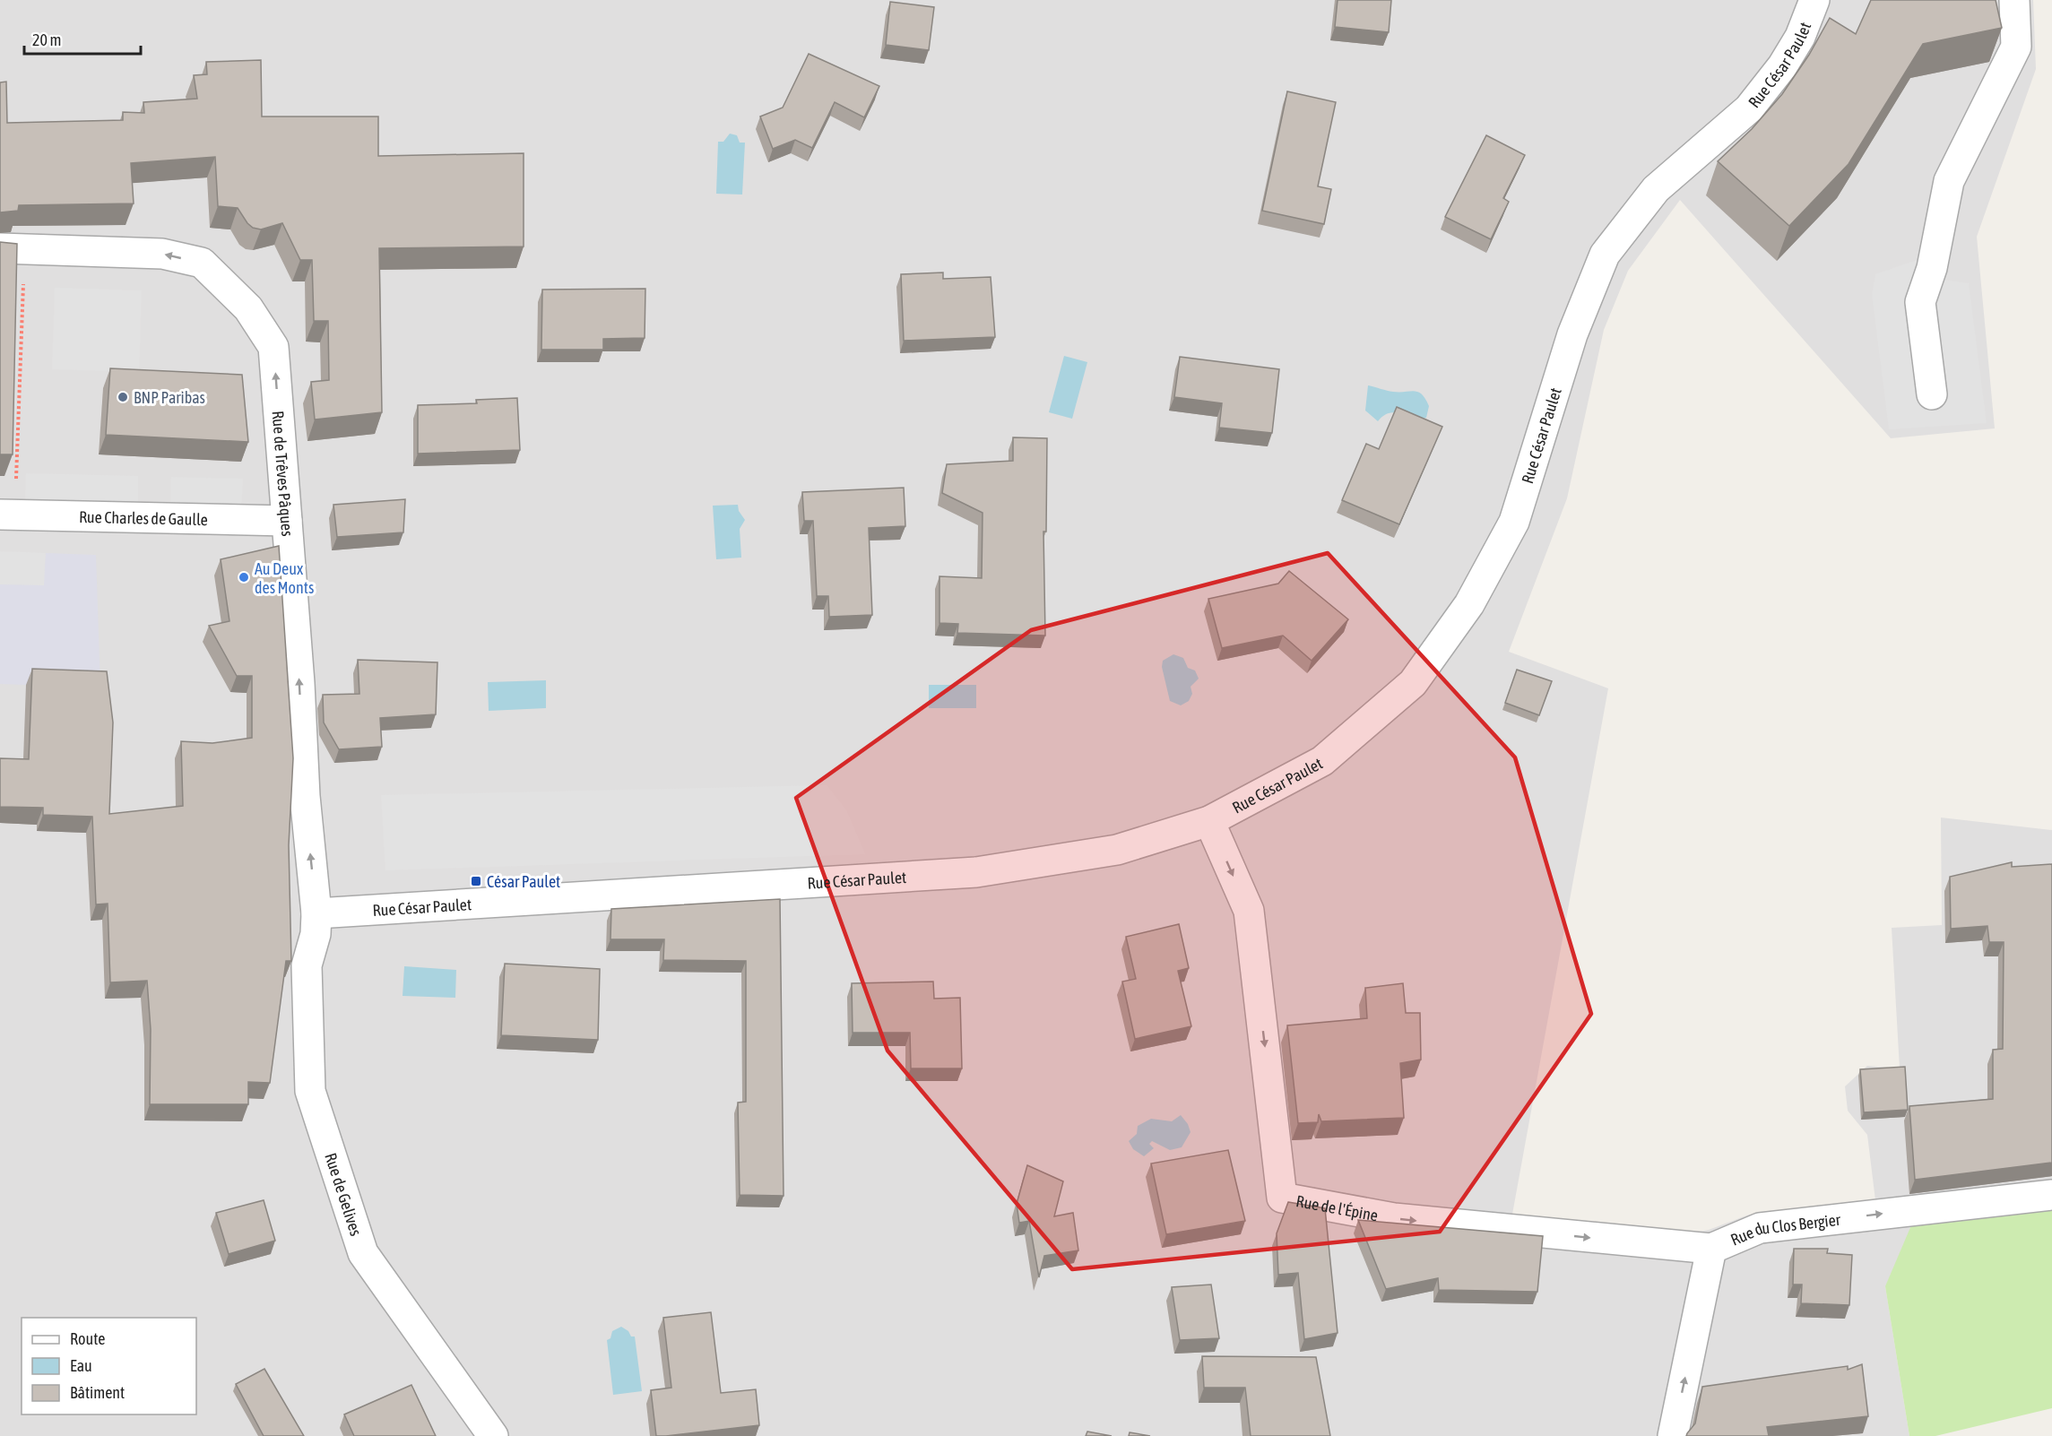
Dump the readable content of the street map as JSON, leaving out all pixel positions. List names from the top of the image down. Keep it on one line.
{"streets":{"street":["Rue César Paulet","Rue de Trêves Pâques","Rue Charles de Gaulle","Rue de Gelives","Rue de l'Épine","Rue du Clos Bergier"]},"crossings":[["Rue César Paulet","Rue de Trêves Pâques"],["Rue César Paulet","Rue de Gelives"],["Rue César Paulet","Rue de l'Épine"],["Rue de Trêves Pâques","Rue Charles de Gaulle"],["Rue de Trêves Pâques","Rue de Gelives"],["Rue de l'Épine","Rue du Clos Bergier"]],"one_way":["Rue de Trêves Pâques","Rue de l'Épine","Rue du Clos Bergier"],"places":{"other":["BNP Paribas","Au Deux des Monts"],"transit":["César Paulet"]},"legend":["Route","Eau","Bâtiment"],"scale_bar":"20 m"}
